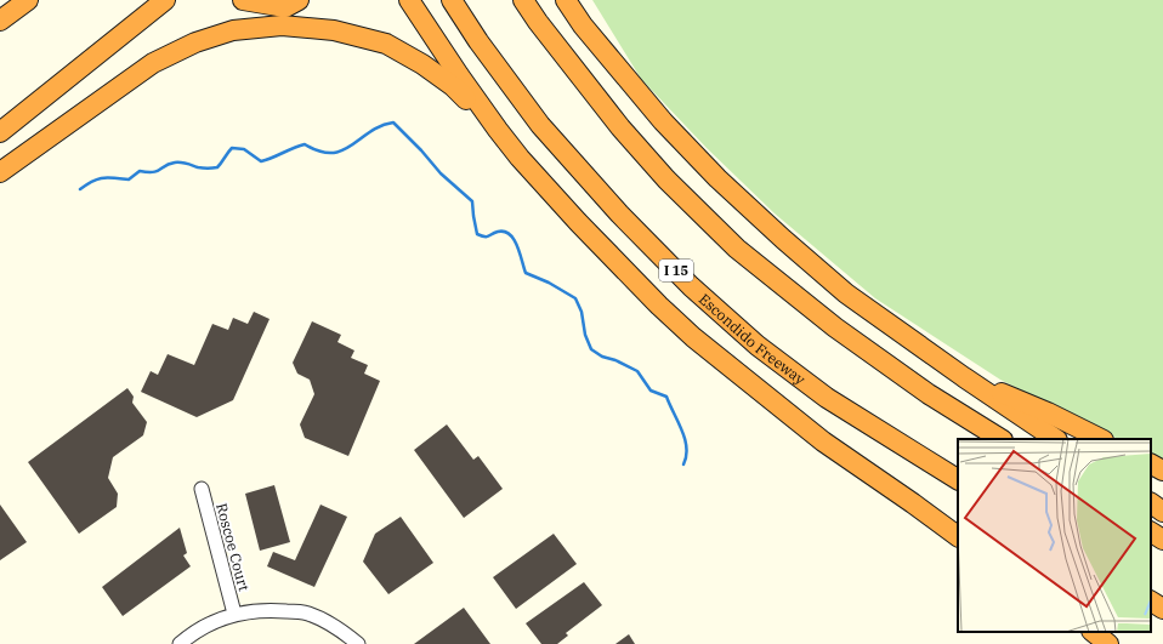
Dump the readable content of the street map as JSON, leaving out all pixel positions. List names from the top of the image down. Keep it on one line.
{"streets":{"highway":["I 15","Escondido Freeway"],"street":["Roscoe Court"]}}
